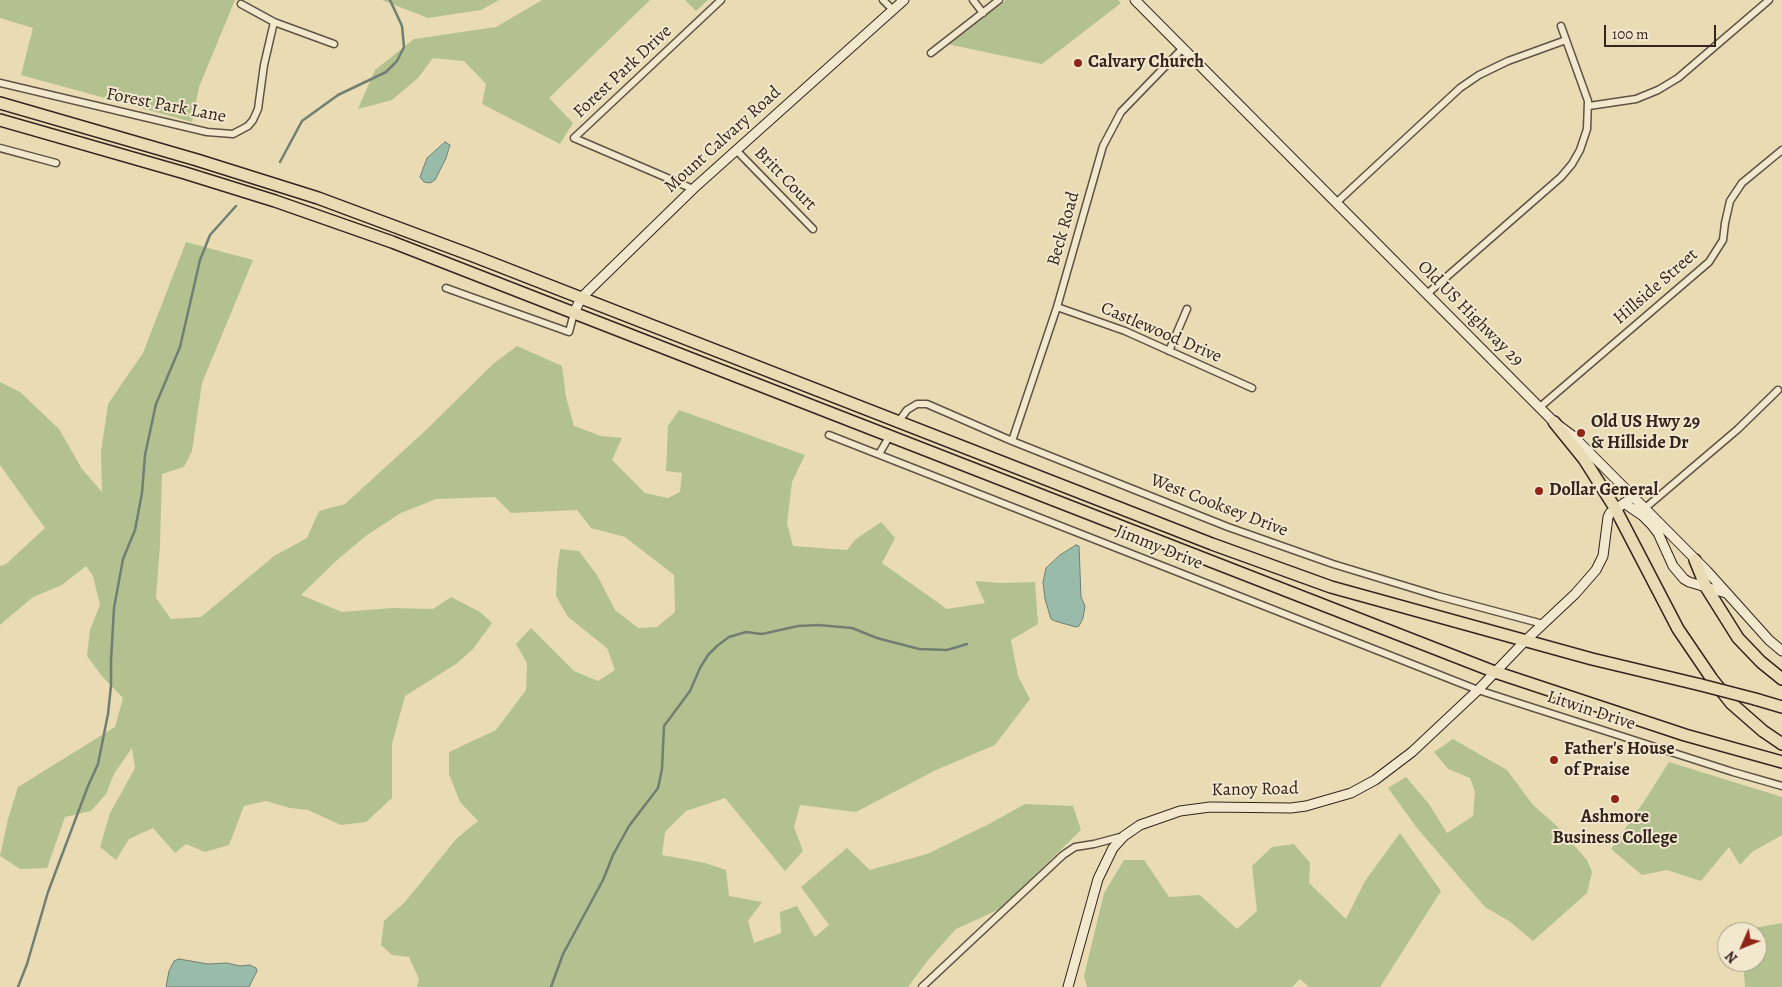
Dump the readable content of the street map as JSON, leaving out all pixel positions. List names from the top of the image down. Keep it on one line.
{"streets":{"street":["Forest Park Drive","Forest Park Lane","Mount Calvary Road","Britt Court","Beck Road","Hillside Street","Old US Highway 29","Castlewood Drive","West Cooksey Drive","Jimmy Drive","Litwin Drive","Kanoy Road"]},"crossings":[["Forest Park Drive","Mount Calvary Road"],["Mount Calvary Road","Britt Court"],["Beck Road","Old US Highway 29"],["Beck Road","Castlewood Drive"],["Beck Road","West Cooksey Drive"],["Hillside Street","Old US Highway 29"],["West Cooksey Drive","Kanoy Road"],["Jimmy Drive","Litwin Drive"],["Jimmy Drive","Kanoy Road"],["Litwin Drive","Kanoy Road"]],"places":["Calvary Church","Old US Hwy 29 & Hillside Dr","Dollar General","Father's House of Praise","Ashmore Business College"],"scale_bar":"100 m","north":"bottom left"}
